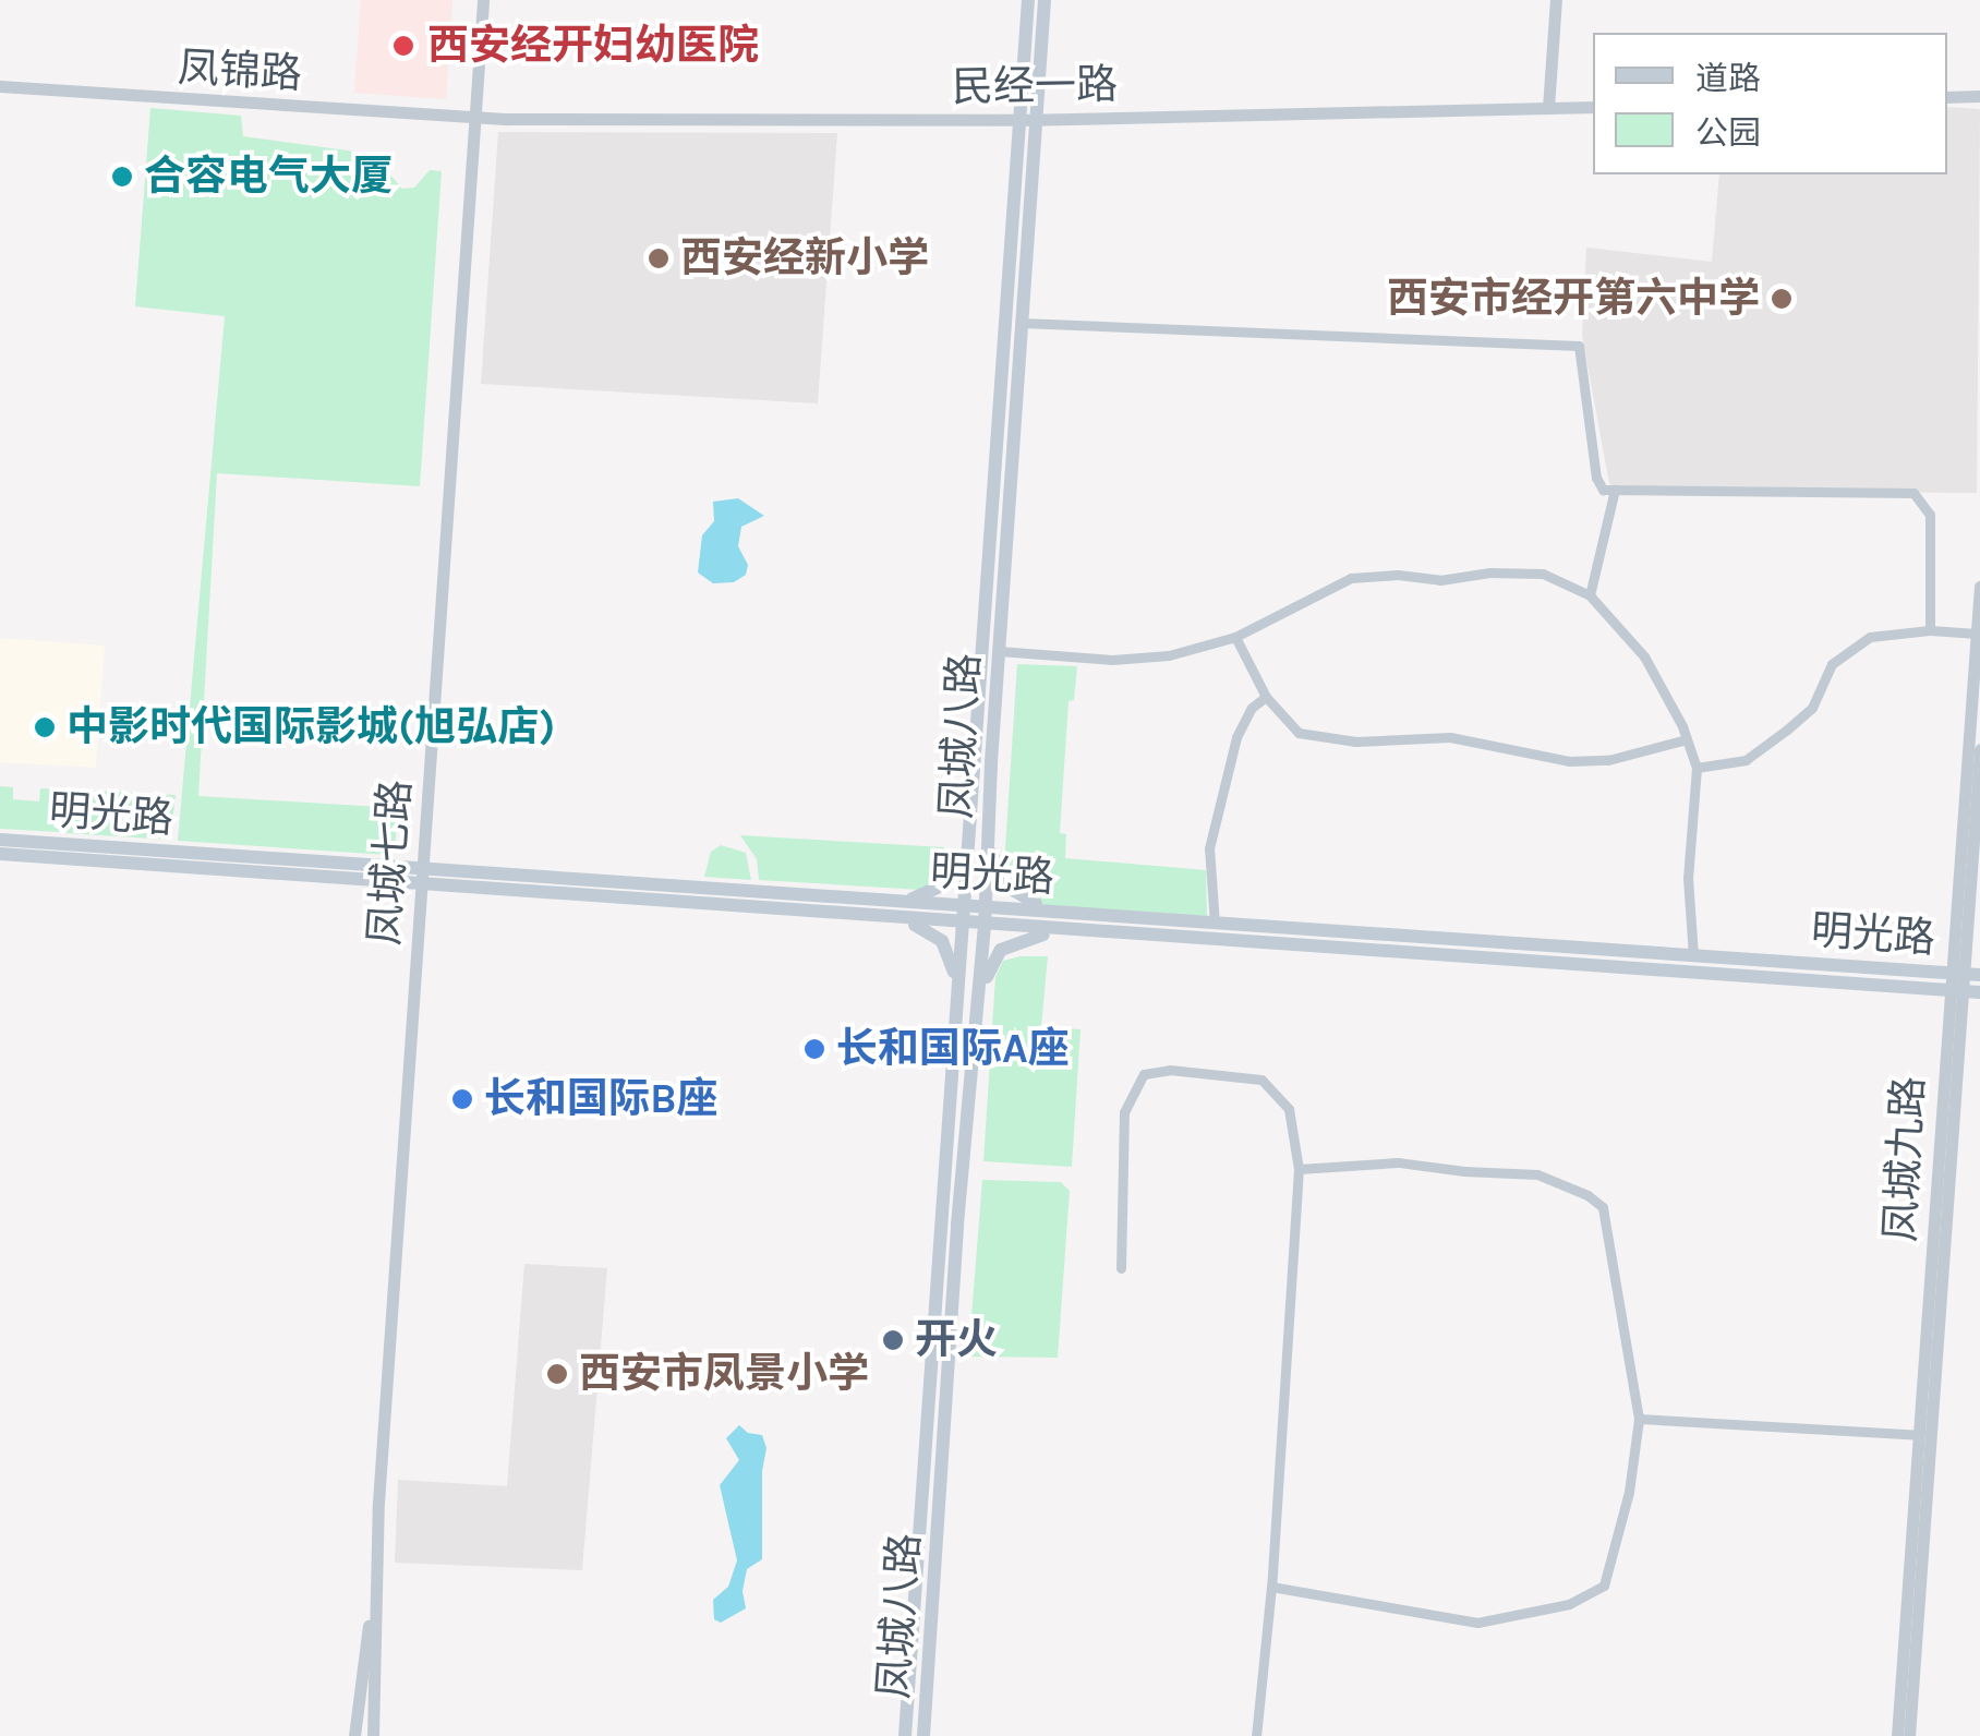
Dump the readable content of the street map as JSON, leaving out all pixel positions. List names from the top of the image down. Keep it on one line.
{"streets":{"main road":["凤城八路","明光路"],"street":["凤锦路","民经一路","凤城七路","凤城九路"]},"crossings":[["凤锦路","民经一路"],["凤锦路","凤城七路"],["民经一路","凤城八路"],["民经一路","凤城七路"],["凤城八路","明光路"],["明光路","凤城七路"],["明光路","凤城九路"]],"places":["西安经开妇幼医院","合容电气大厦","西安经新小学","西安市经开第六中学","中影时代国际影城(旭弘店)","长和国际A座","长和国际B座","开火","西安市凤景小学"],"legend":["道路","公园"]}
